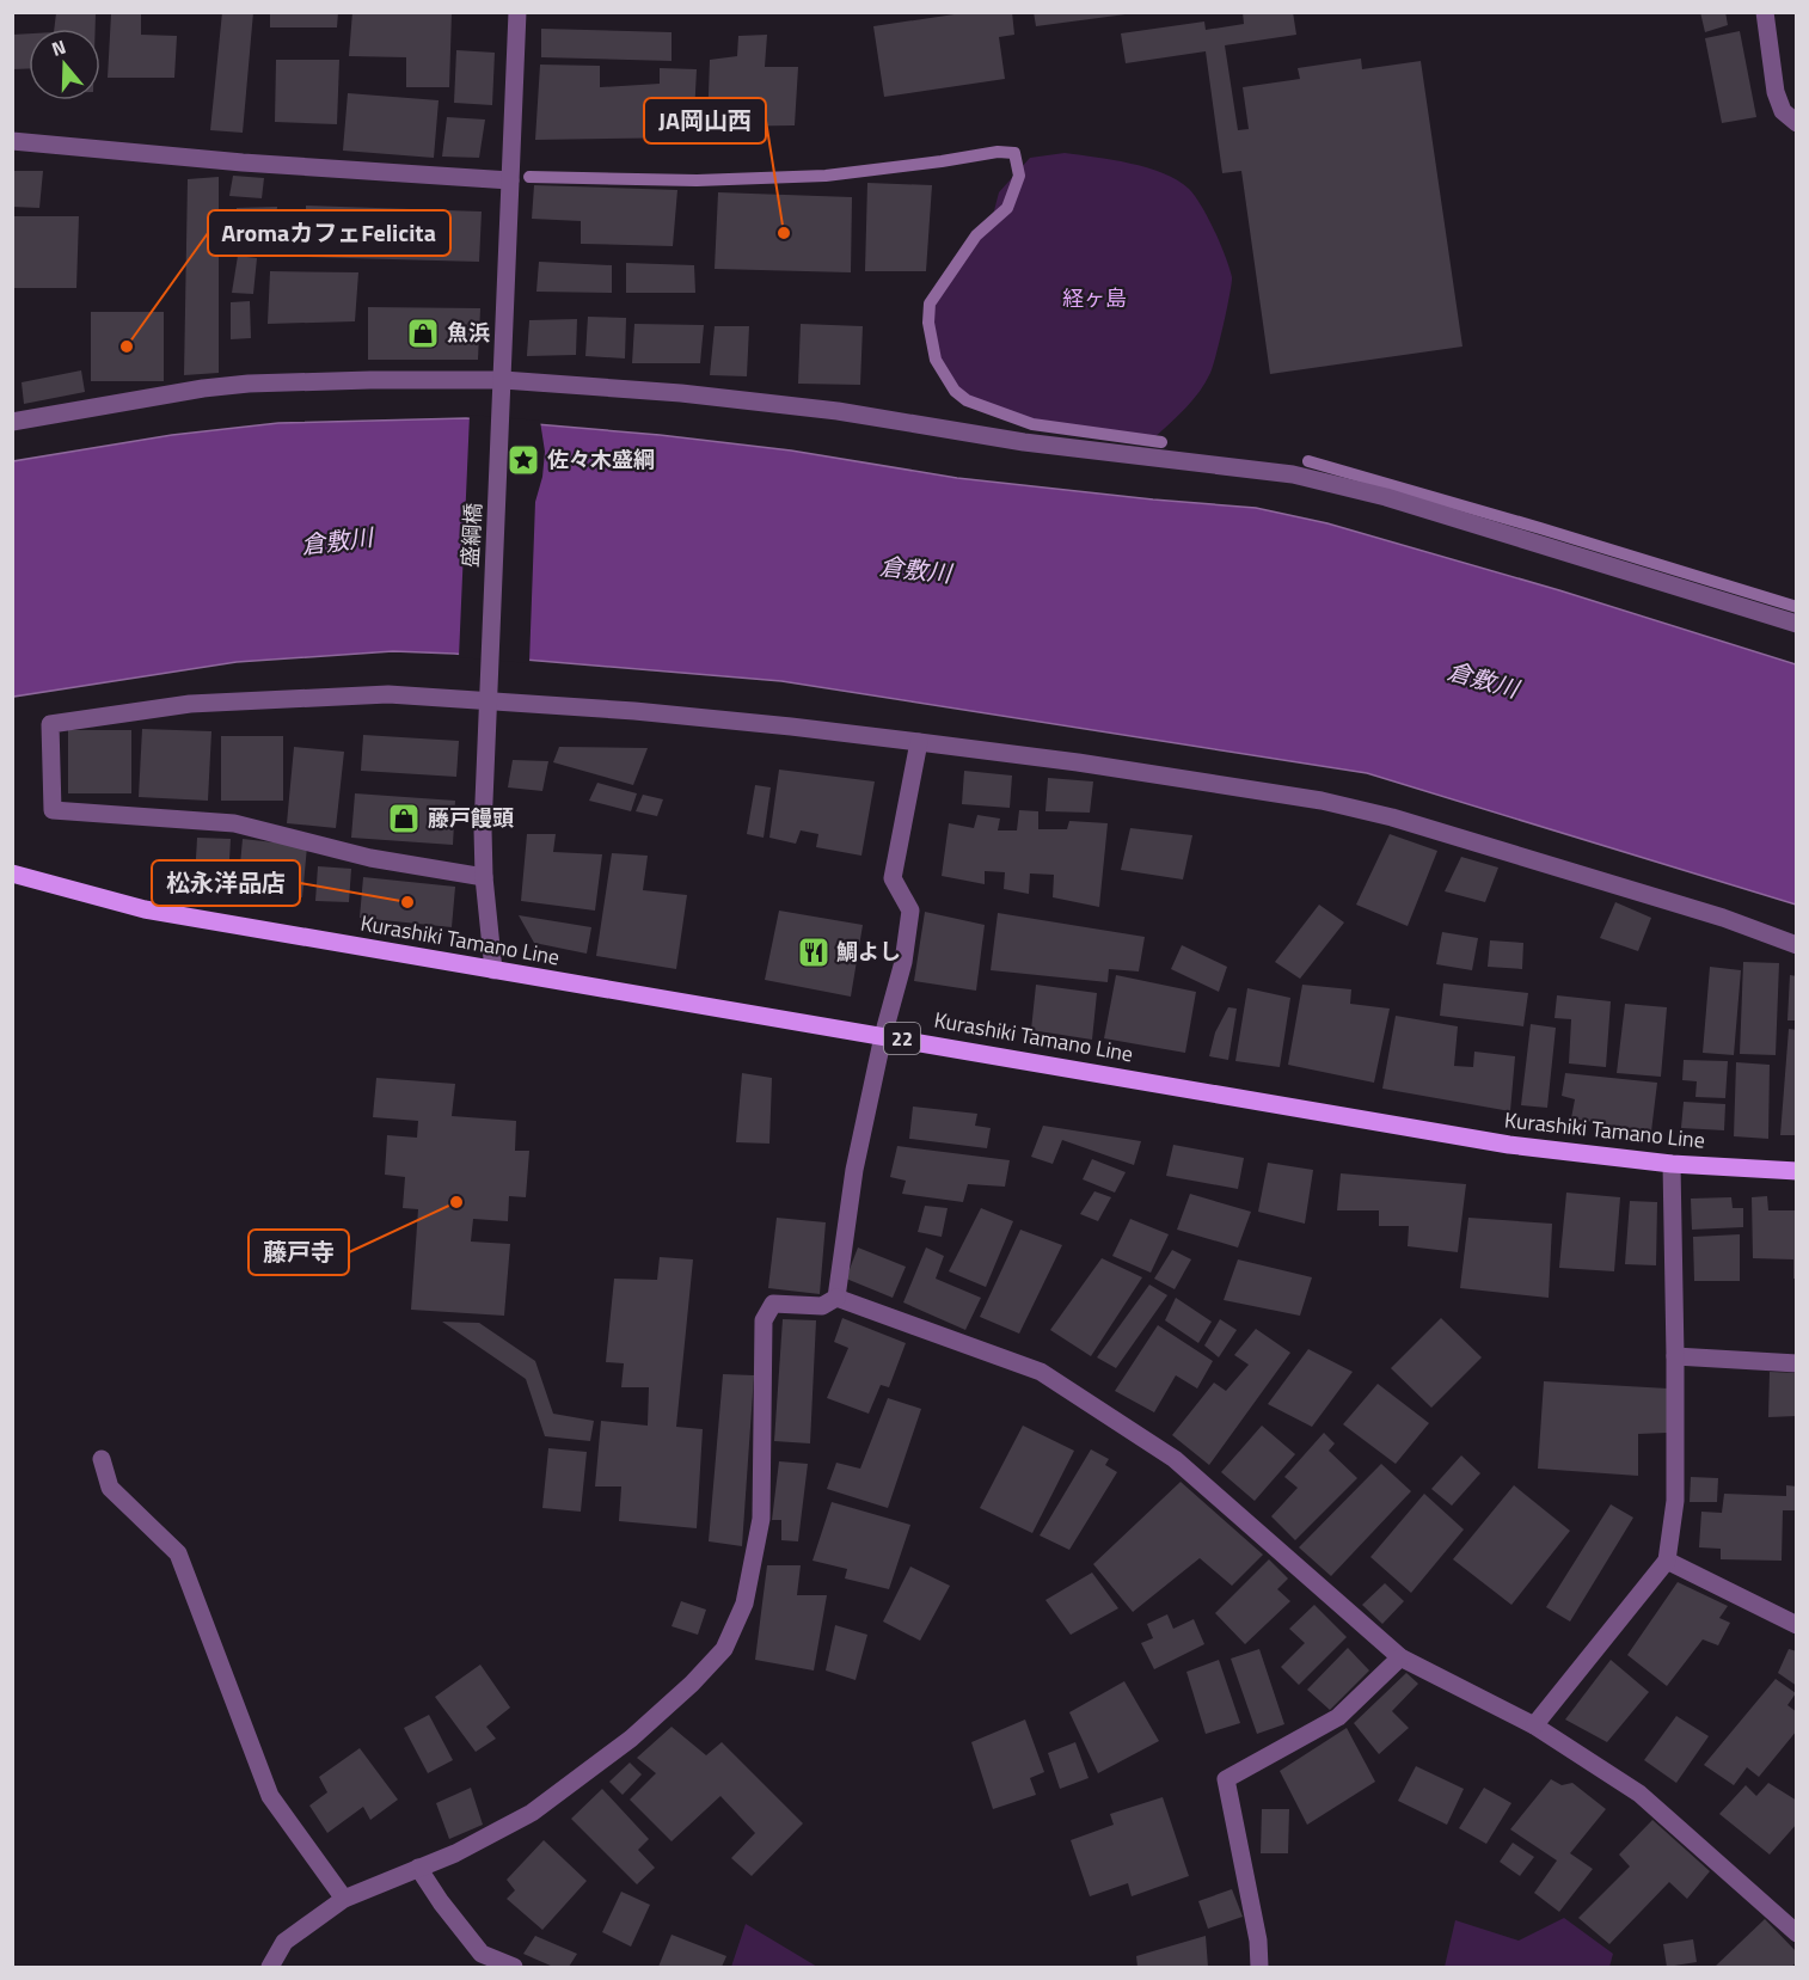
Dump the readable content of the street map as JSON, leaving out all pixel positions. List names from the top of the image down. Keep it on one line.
{"streets":{"main road":["Kurashiki Tamano Line","22"],"street":["盛綱橋"]},"crossings":[["盛綱橋","Kurashiki Tamano Line"]],"water":["倉敷川"],"parks":["経ヶ島"],"places":{"other":["JA岡山西","AromaカフェFelicita","松永洋品店","藤戸寺"],"shop":["魚浜","藤戸饅頭"],"place":["佐々木盛綱"],"restaurant":["鯛よし"]},"north":"top"}
